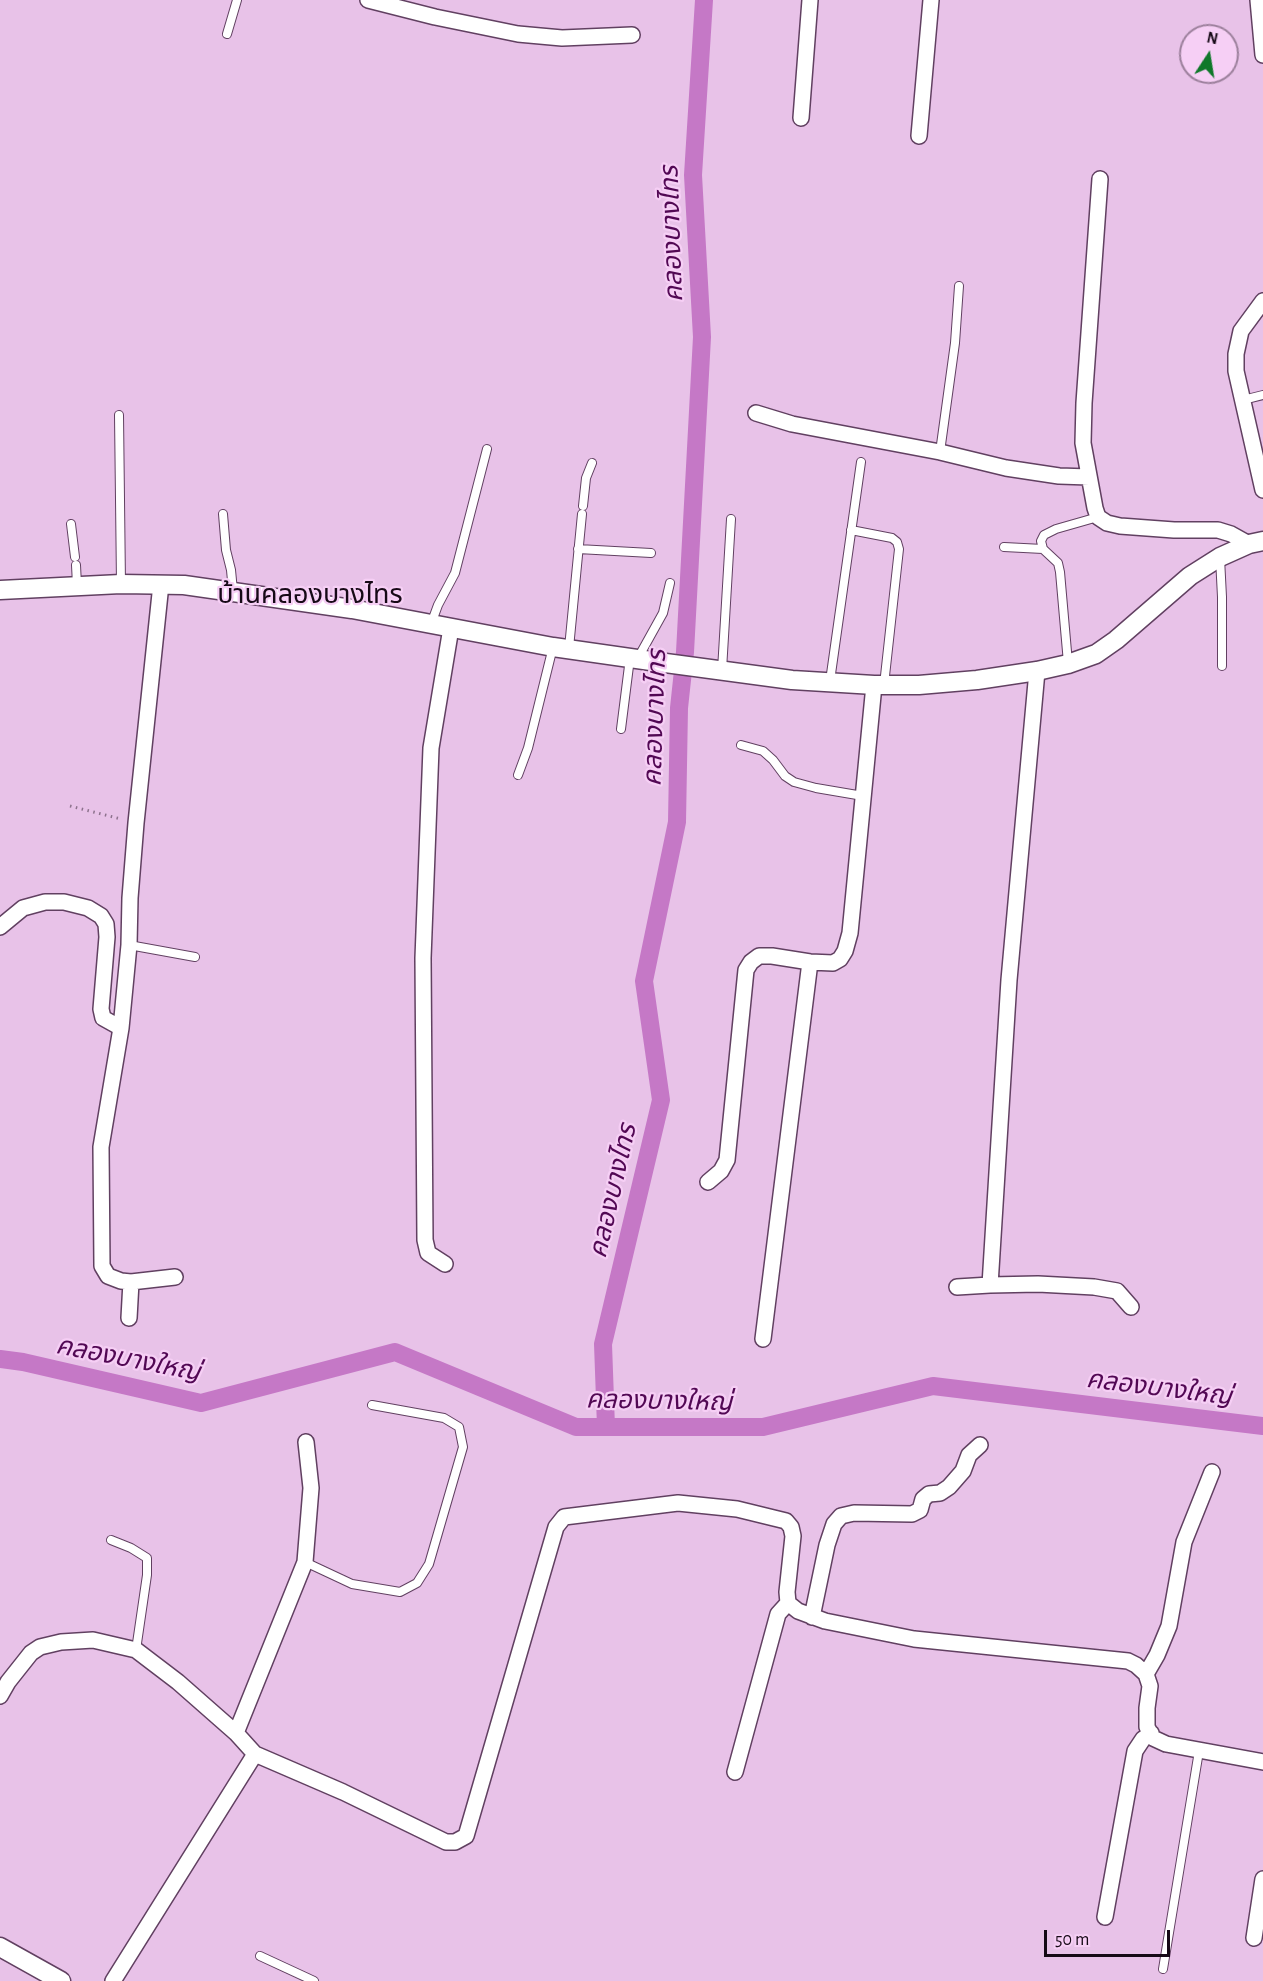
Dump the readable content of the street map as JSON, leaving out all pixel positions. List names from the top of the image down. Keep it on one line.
{"districts":["บ้านคลองบางไทร"],"water":["คลองบางไทร","คลองบางใหญ่"],"scale_bar":"50 m","north":"top"}
